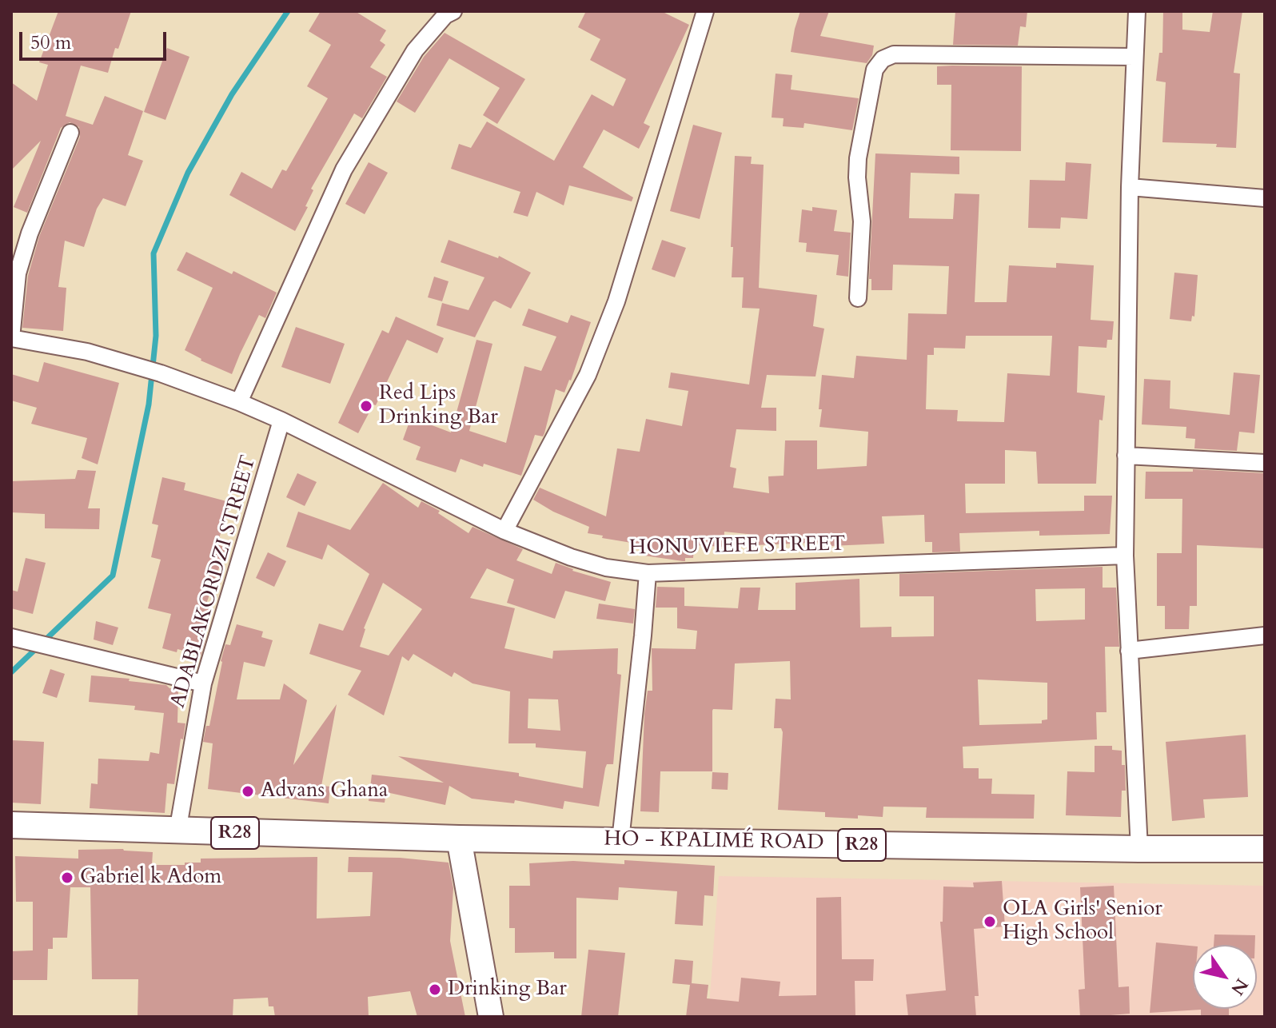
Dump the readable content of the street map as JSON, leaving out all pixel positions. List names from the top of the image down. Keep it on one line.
{"streets":{"main road":["R28","HO - KPALIMÉ ROAD"],"street":["HONUVIEFE STREET","ADABLAKORDZI STREET"]},"crossings":[["HONUVIEFE STREET","ADABLAKORDZI STREET"],["ADABLAKORDZI STREET","R28"],["R28","HO - KPALIMÉ ROAD"]],"places":["Red Lips Drinking Bar","Advans Ghana","Gabriel k Adom","OLA Girls' Senior High School","Drinking Bar"],"scale_bar":"50 m","north":"bottom right"}
